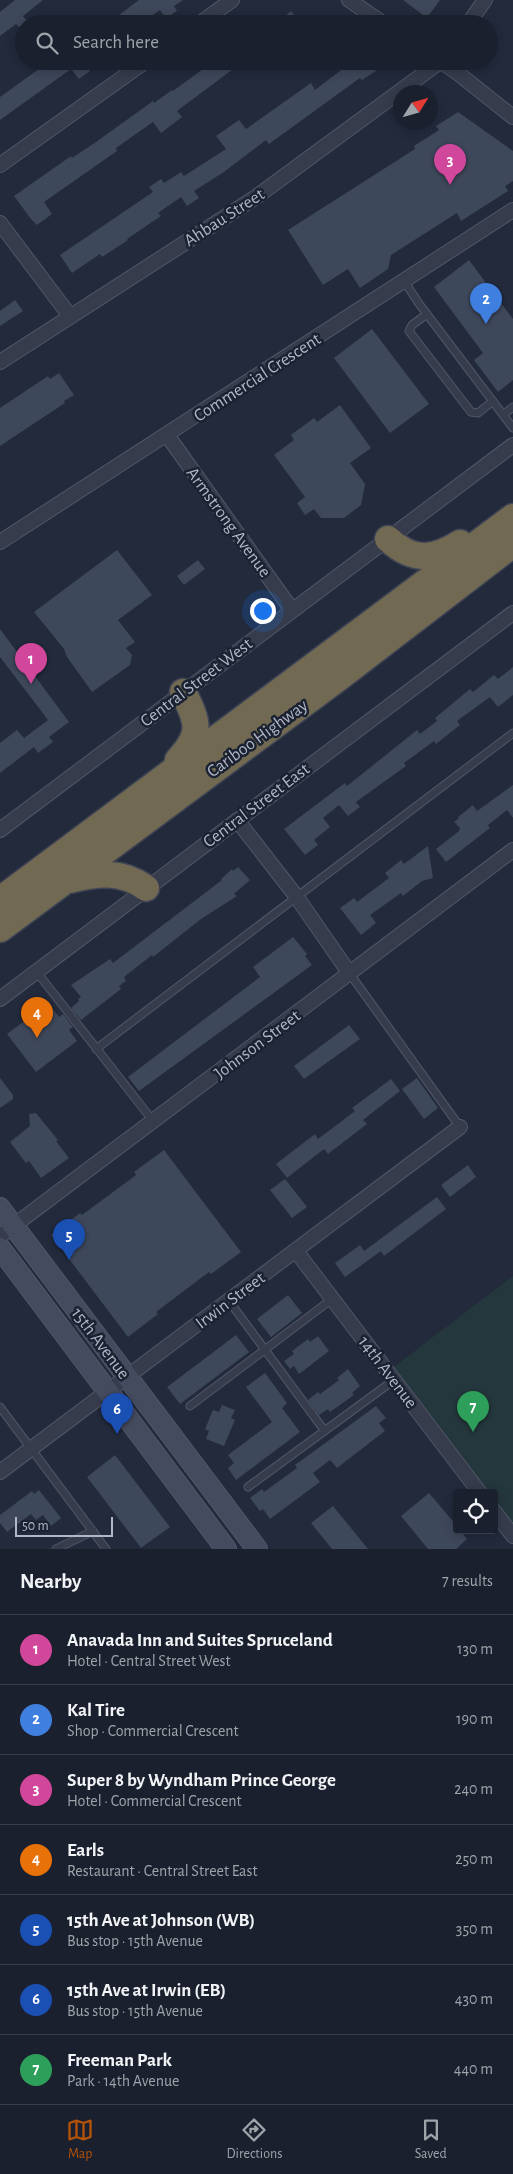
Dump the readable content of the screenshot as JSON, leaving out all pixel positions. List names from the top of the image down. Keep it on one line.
{"streets":{"highway":["Cariboo Highway"],"main road":["15th Avenue"],"street":["Ahbau Street","Commercial Crescent","Armstrong Avenue","Central Street West","Central Street East","Johnson Street","Irwin Street","14th Avenue"]},"crossings":[["Commercial Crescent","Armstrong Avenue"],["Armstrong Avenue","Central Street West"],["Johnson Street","15th Avenue"],["Irwin Street","15th Avenue"],["Irwin Street","14th Avenue"]],"scale_bar":"50 m","north":"top right","page":{"search":"Search here","pins":["3","2","1","4","5","7","6"],"scale":"50 m","heading":["Nearby","7 results"],"list":[{"mark":"1","name":"Anavada Inn and Suites Spruceland","note":"Hotel · Central Street West","value":"130 m"},{"mark":"2","name":"Kal Tire","note":"Shop · Commercial Crescent","value":"190 m"},{"mark":"3","name":"Super 8 by Wyndham Prince George","note":"Hotel · Commercial Crescent","value":"240 m"},{"mark":"4","name":"Earls","note":"Restaurant · Central Street East","value":"250 m"},{"mark":"5","name":"15th Ave at Johnson (WB)","note":"Bus stop · 15th Avenue","value":"350 m"},{"mark":"6","name":"15th Ave at Irwin (EB)","note":"Bus stop · 15th Avenue","value":"430 m"},{"mark":"7","name":"Freeman Park","note":"Park · 14th Avenue","value":"440 m"}],"nav":["Map","Directions","Saved"]}}
